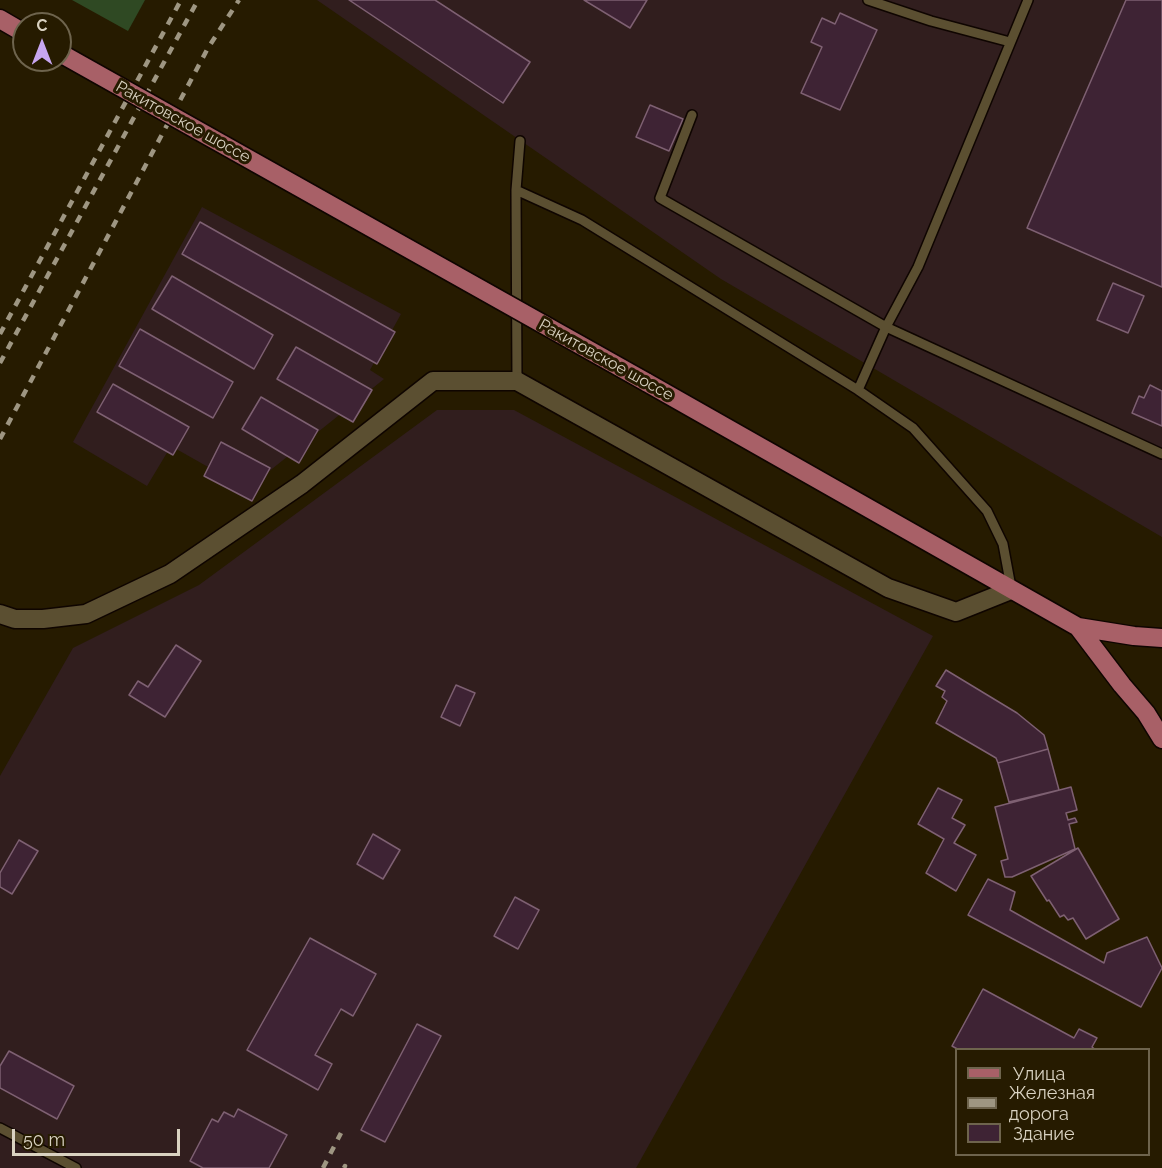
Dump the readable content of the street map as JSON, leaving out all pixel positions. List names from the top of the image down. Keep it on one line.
{"streets":{"main road":["Ракитовское шоссе"]},"legend":["Улица","Железная дорога","Здание"],"scale_bar":"50 m","north":"top"}
